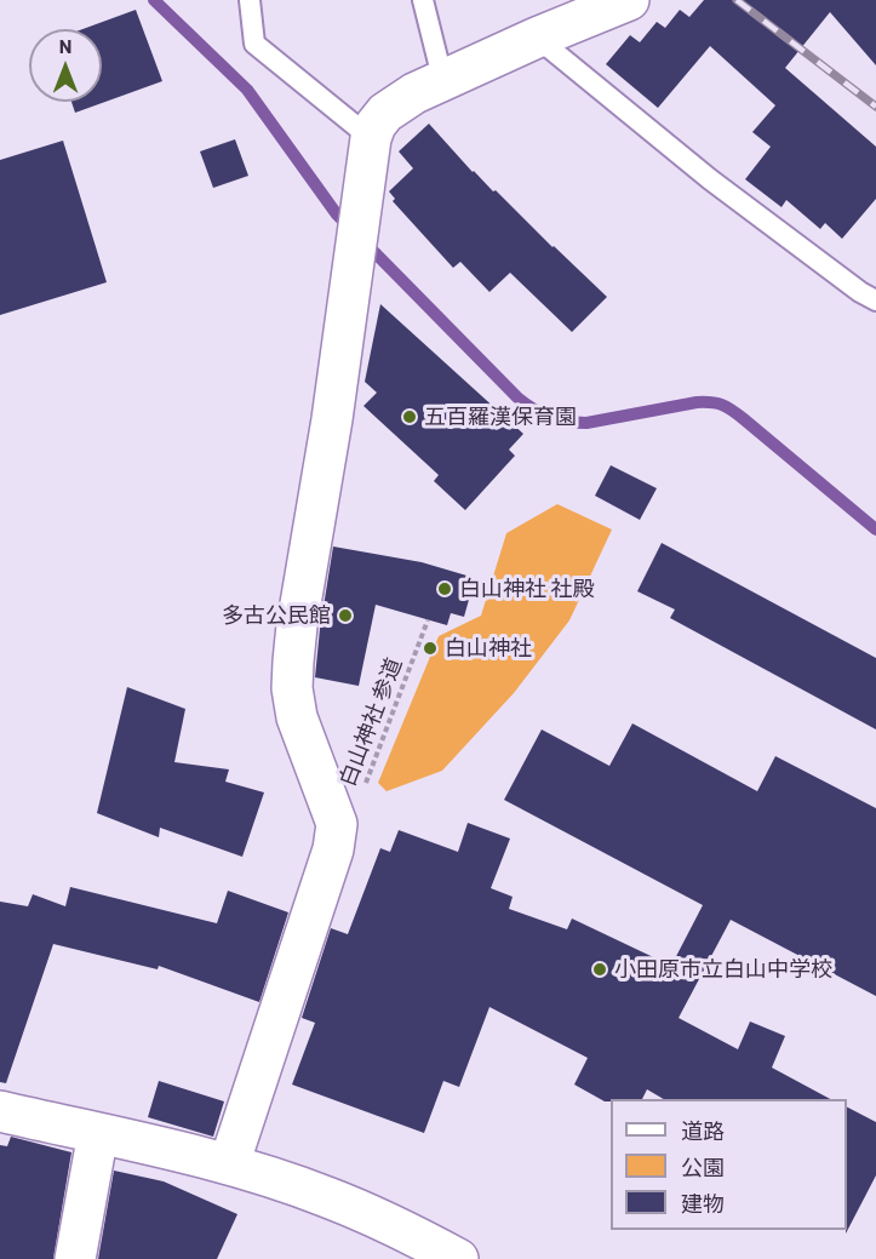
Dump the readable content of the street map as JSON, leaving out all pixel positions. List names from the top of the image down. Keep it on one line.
{"streets":{"path":["白山神社 参道"]},"places":["五百羅漢保育園","白山神社 社殿","多古公民館","白山神社","小田原市立白山中学校"],"legend":["道路","公園","建物"],"north":"top"}
